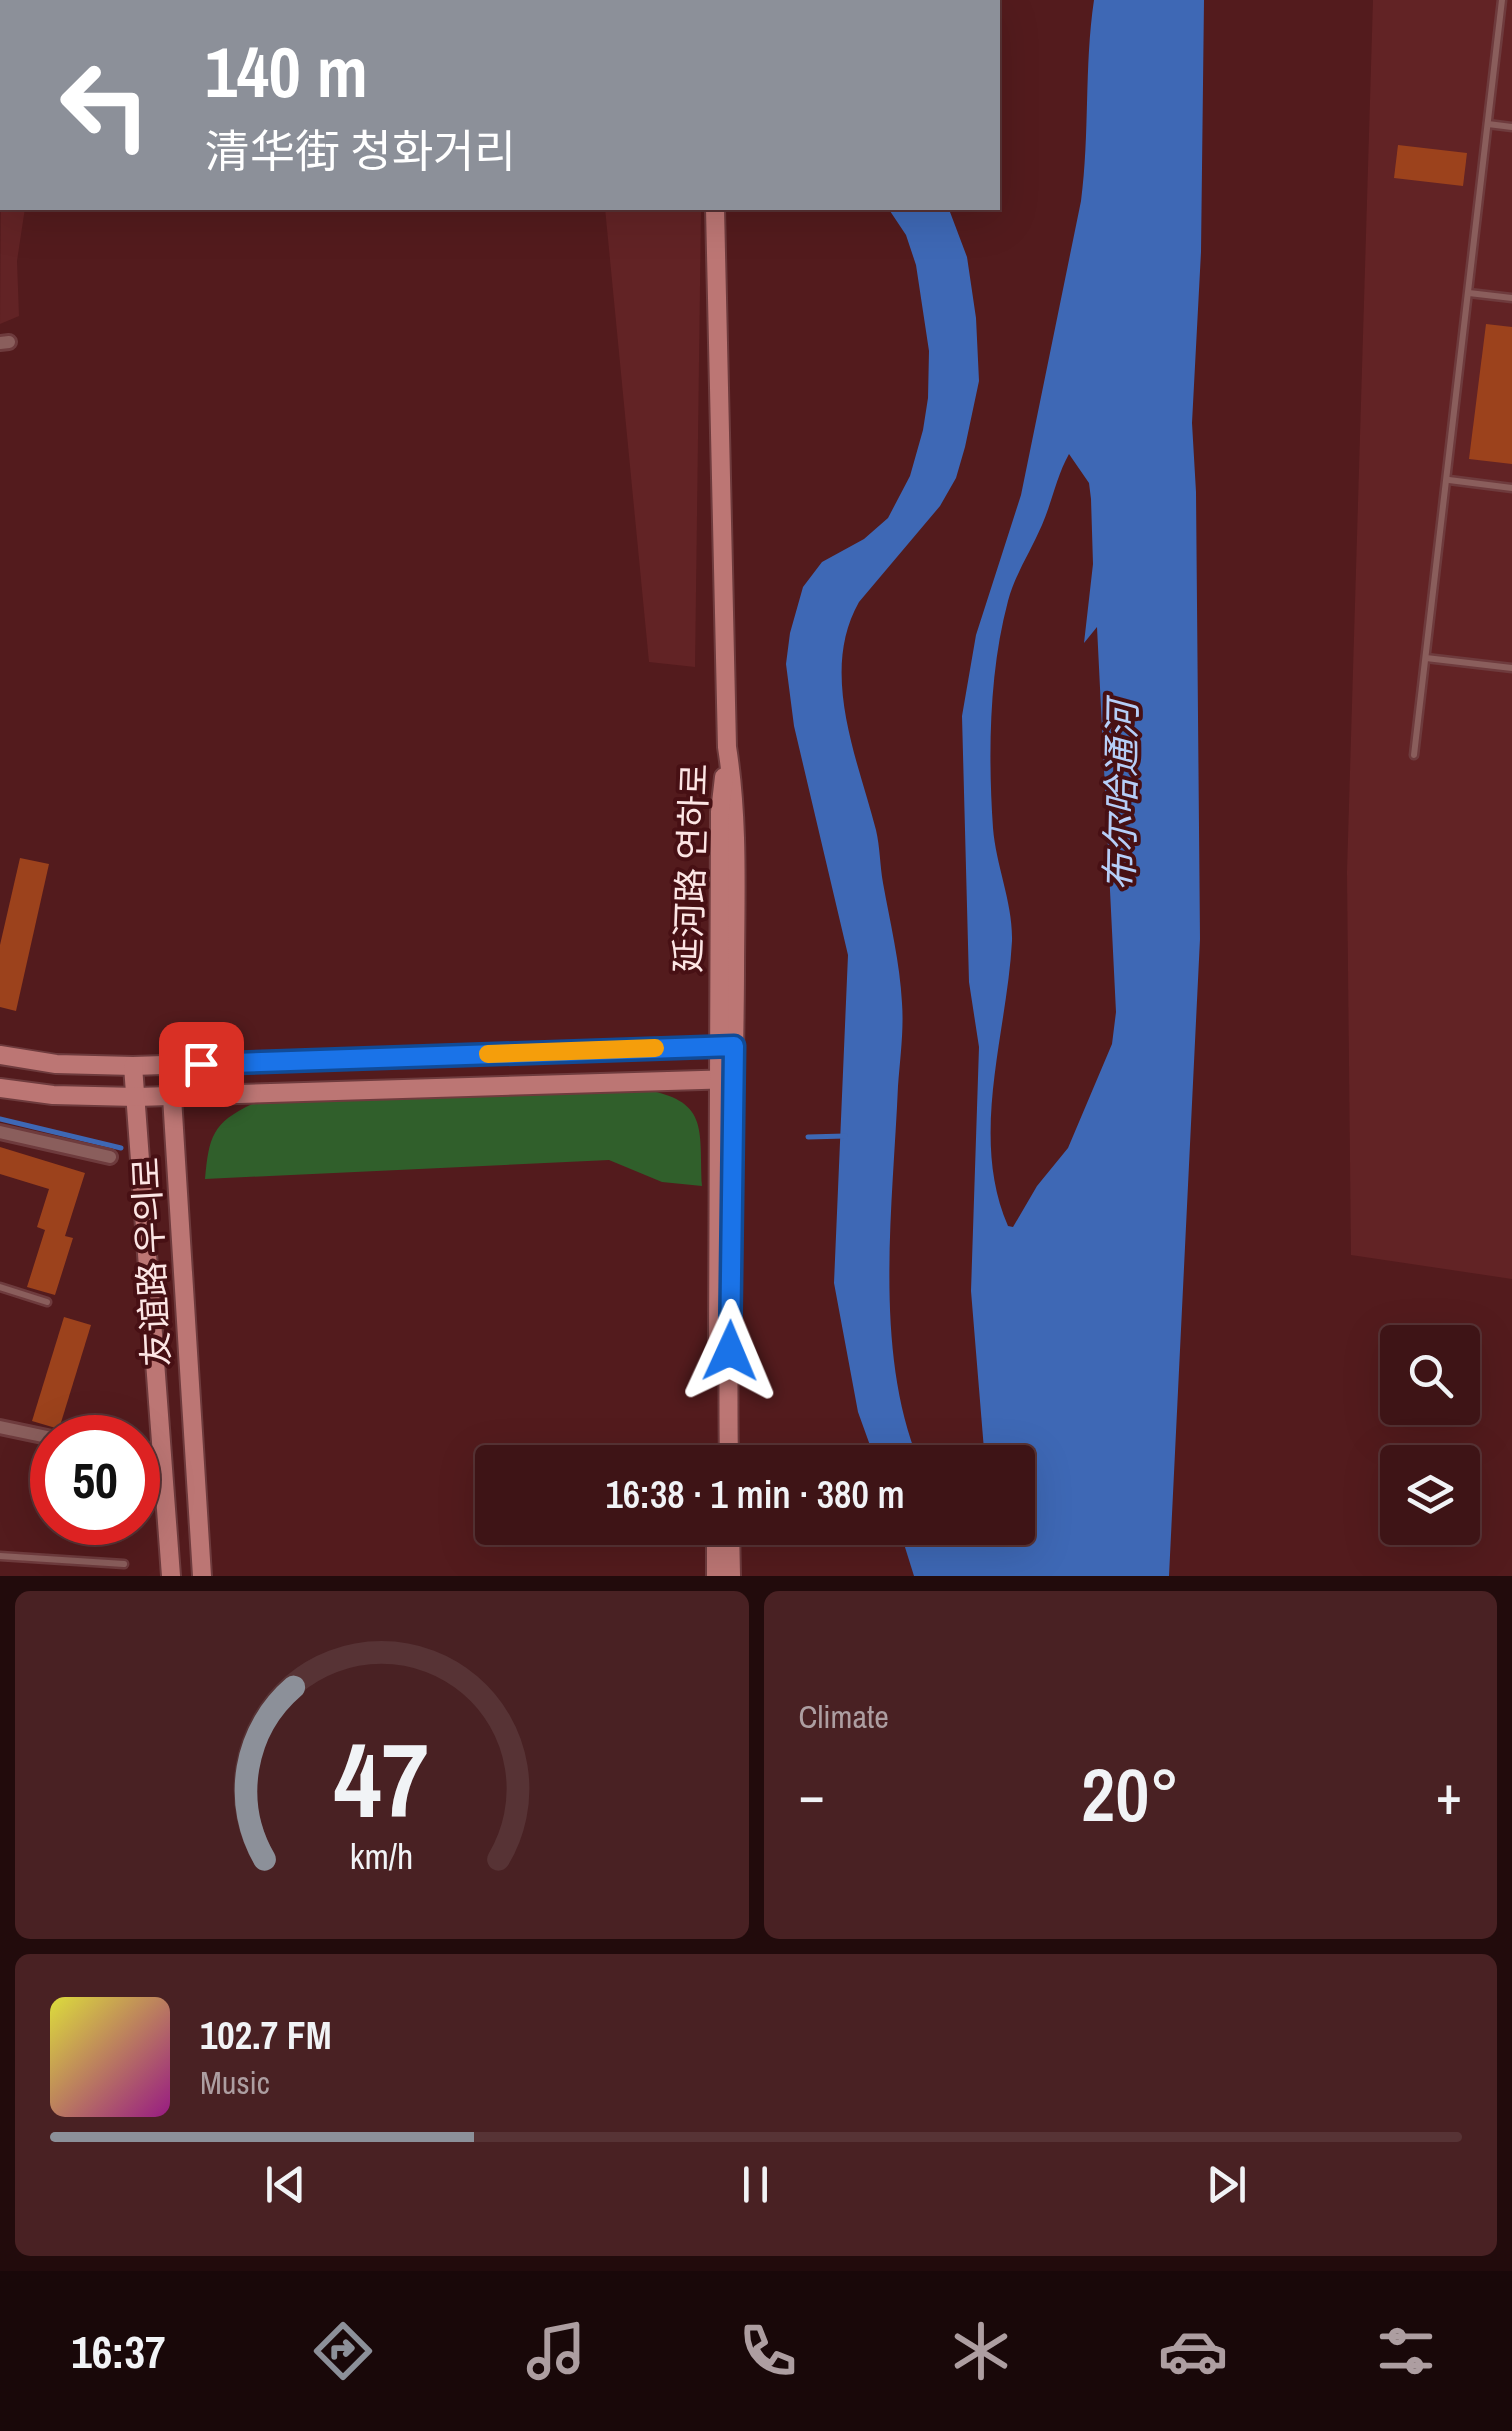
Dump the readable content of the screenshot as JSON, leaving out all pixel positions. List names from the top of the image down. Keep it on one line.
{"streets":{"main road":["延河路 연하로","友谊路 우의로"]},"water":["布尔哈通河"],"page":{"turn":["140 m","清华街 청화거리"],"limit":"50","trip":"16:38 · 1 min · 380 m","tile":"Climate","heat":["−","20°","+"],"song":["102.7 FM","Music"],"tabs":"16:37","gauge":["47","km/h"]}}
